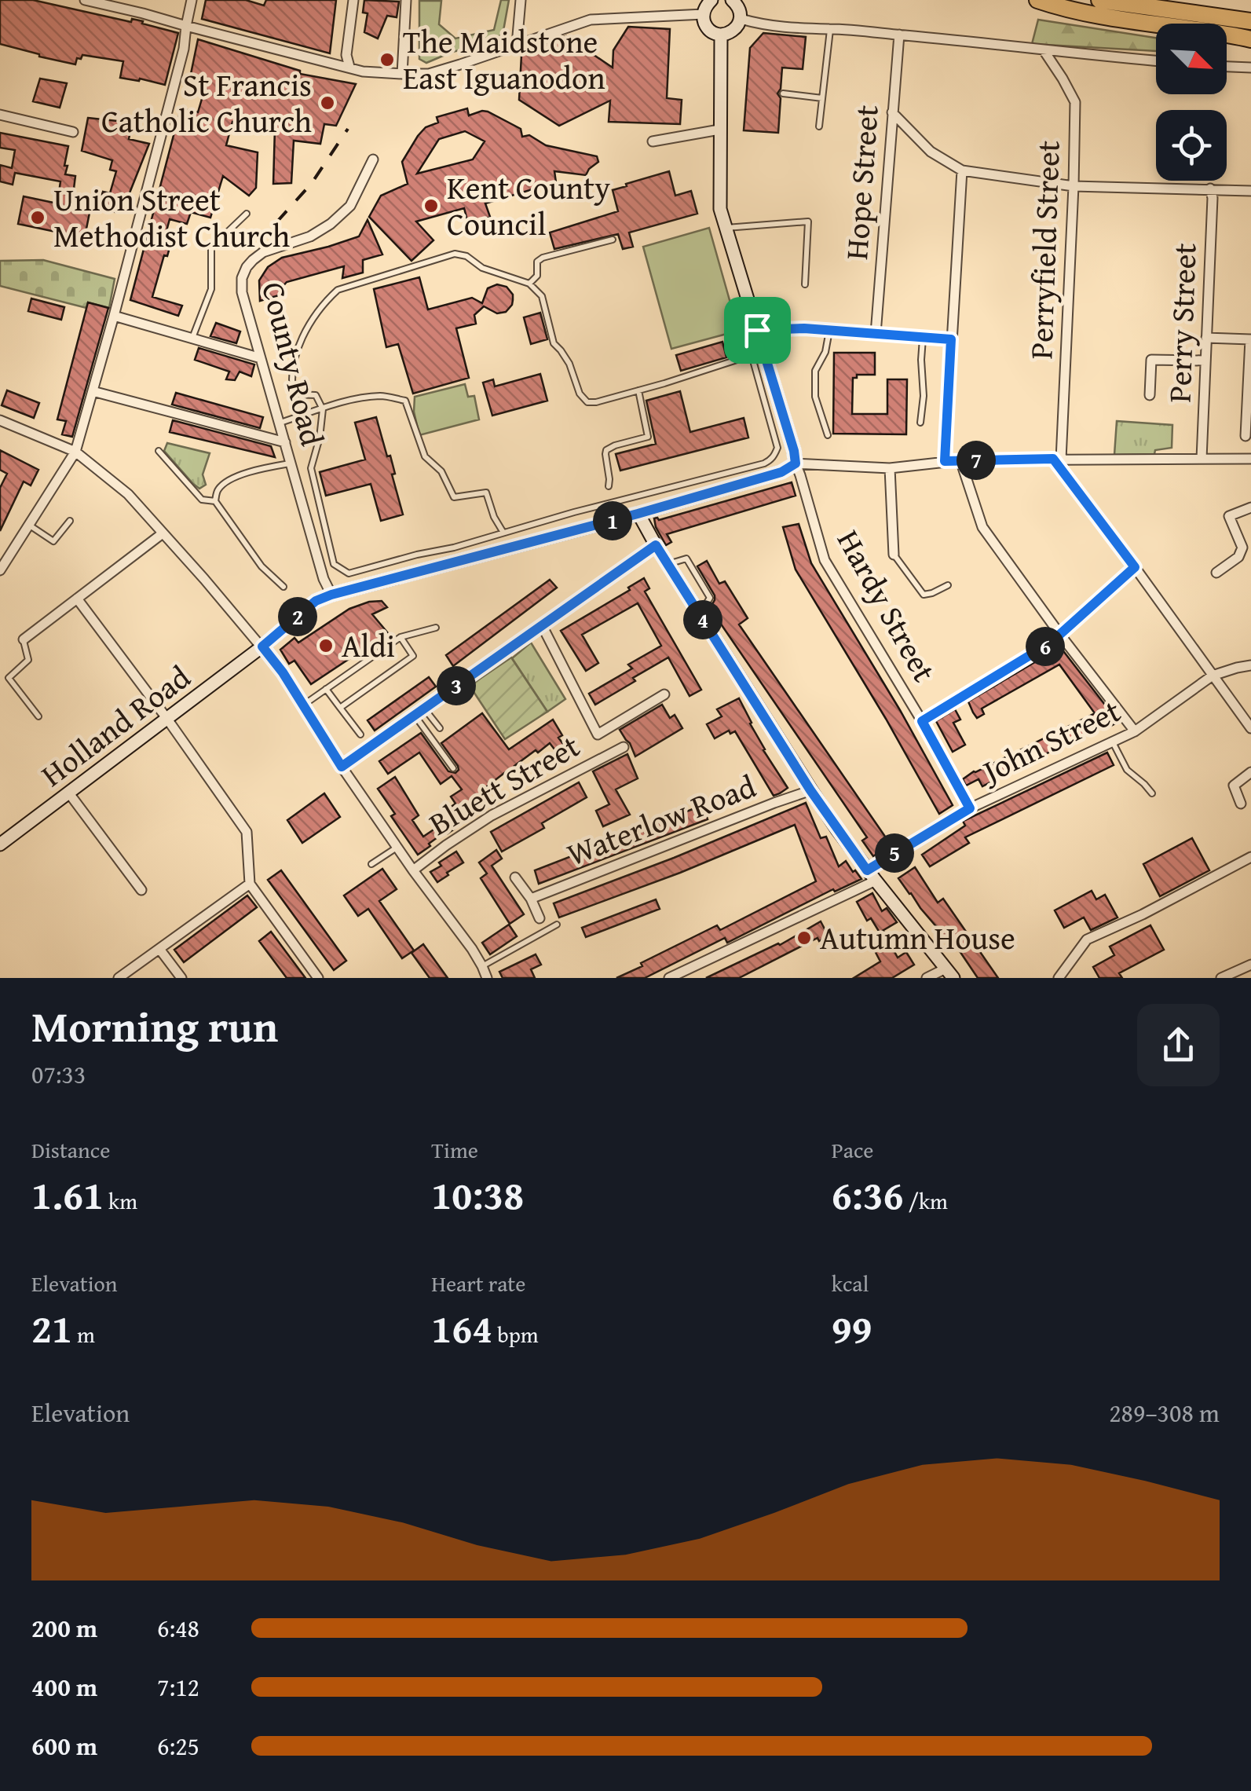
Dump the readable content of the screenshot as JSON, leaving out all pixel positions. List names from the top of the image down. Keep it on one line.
{"streets":{"main road":["Holland Road"],"street":["Hope Street","Perryfield Street","Perry Street","County Road","Hardy Street","John Street","Bluett Street","Waterlow Road"]},"crossings":[["County Road","Holland Road"],["Hardy Street","Holland Road"],["Hardy Street","John Street"]],"places":["The Maidstone East Iguanodon","St Francis Catholic Church","Kent County Council","Union Street Methodist Church","Aldi","Autumn House"],"north":"bottom right","page":{"pins":["7","1","2","4","6","3","5"],"heading":["Morning run","07:33"],"stats":[["Distance","1.61 km"],["Time","10:38"],["Pace","6:36 /km"],["Elevation","21 m"],["Heart rate","164 bpm"],["kcal","99"]],"chart":["Elevation","289–308 m"],"list":[{"name":"200 m","note":"6:48"},{"name":"400 m","note":"7:12"},{"name":"600 m","note":"6:25"}]}}
